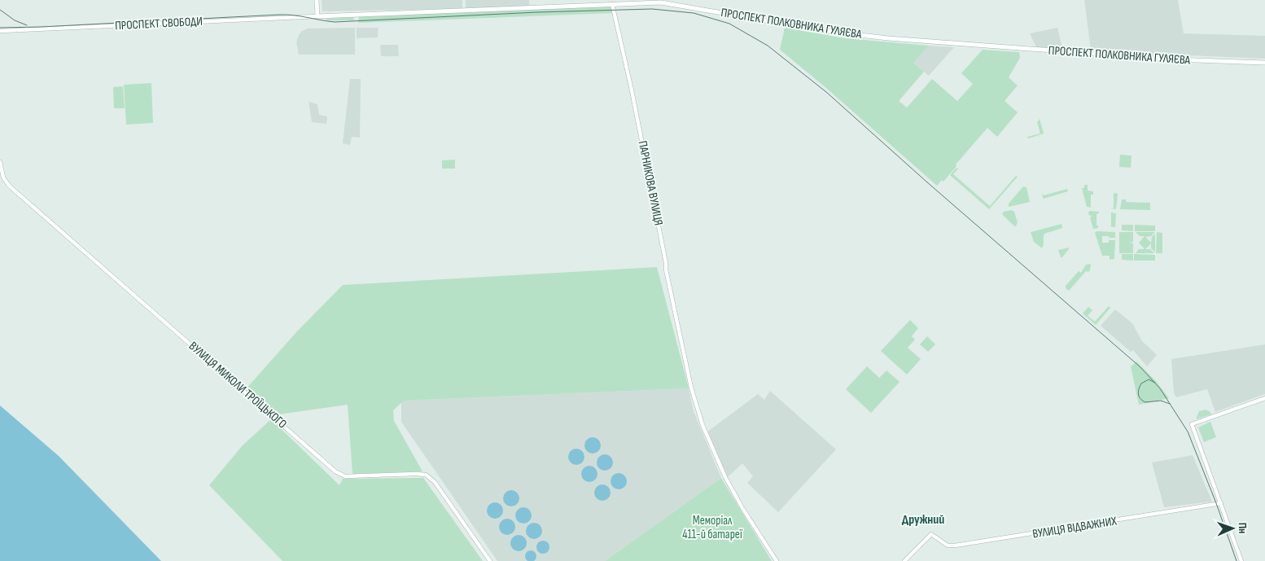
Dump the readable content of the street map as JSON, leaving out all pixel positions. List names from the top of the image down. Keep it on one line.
{"streets":{"main road":["ПРОСПЕКТ ПОЛКОВНИКА ГУЛЯЄВА"],"street":["ПРОСПЕКТ СВОБОДИ","ПАРНИКОВА ВУЛИЦЯ","ВУЛИЦЯ МИКОЛИ ТРОЇЦЬКОГО","ВУЛИЦЯ ВІДВАЖНИХ"]},"crossings":[["ПРОСПЕКТ СВОБОДИ","ПРОСПЕКТ ПОЛКОВНИКА ГУЛЯЄВА"],["ПРОСПЕКТ ПОЛКОВНИКА ГУЛЯЄВА","ПАРНИКОВА ВУЛИЦЯ"]],"districts":["Дружний"],"parks":["Меморіал 411-й батареї"],"north":"right"}
